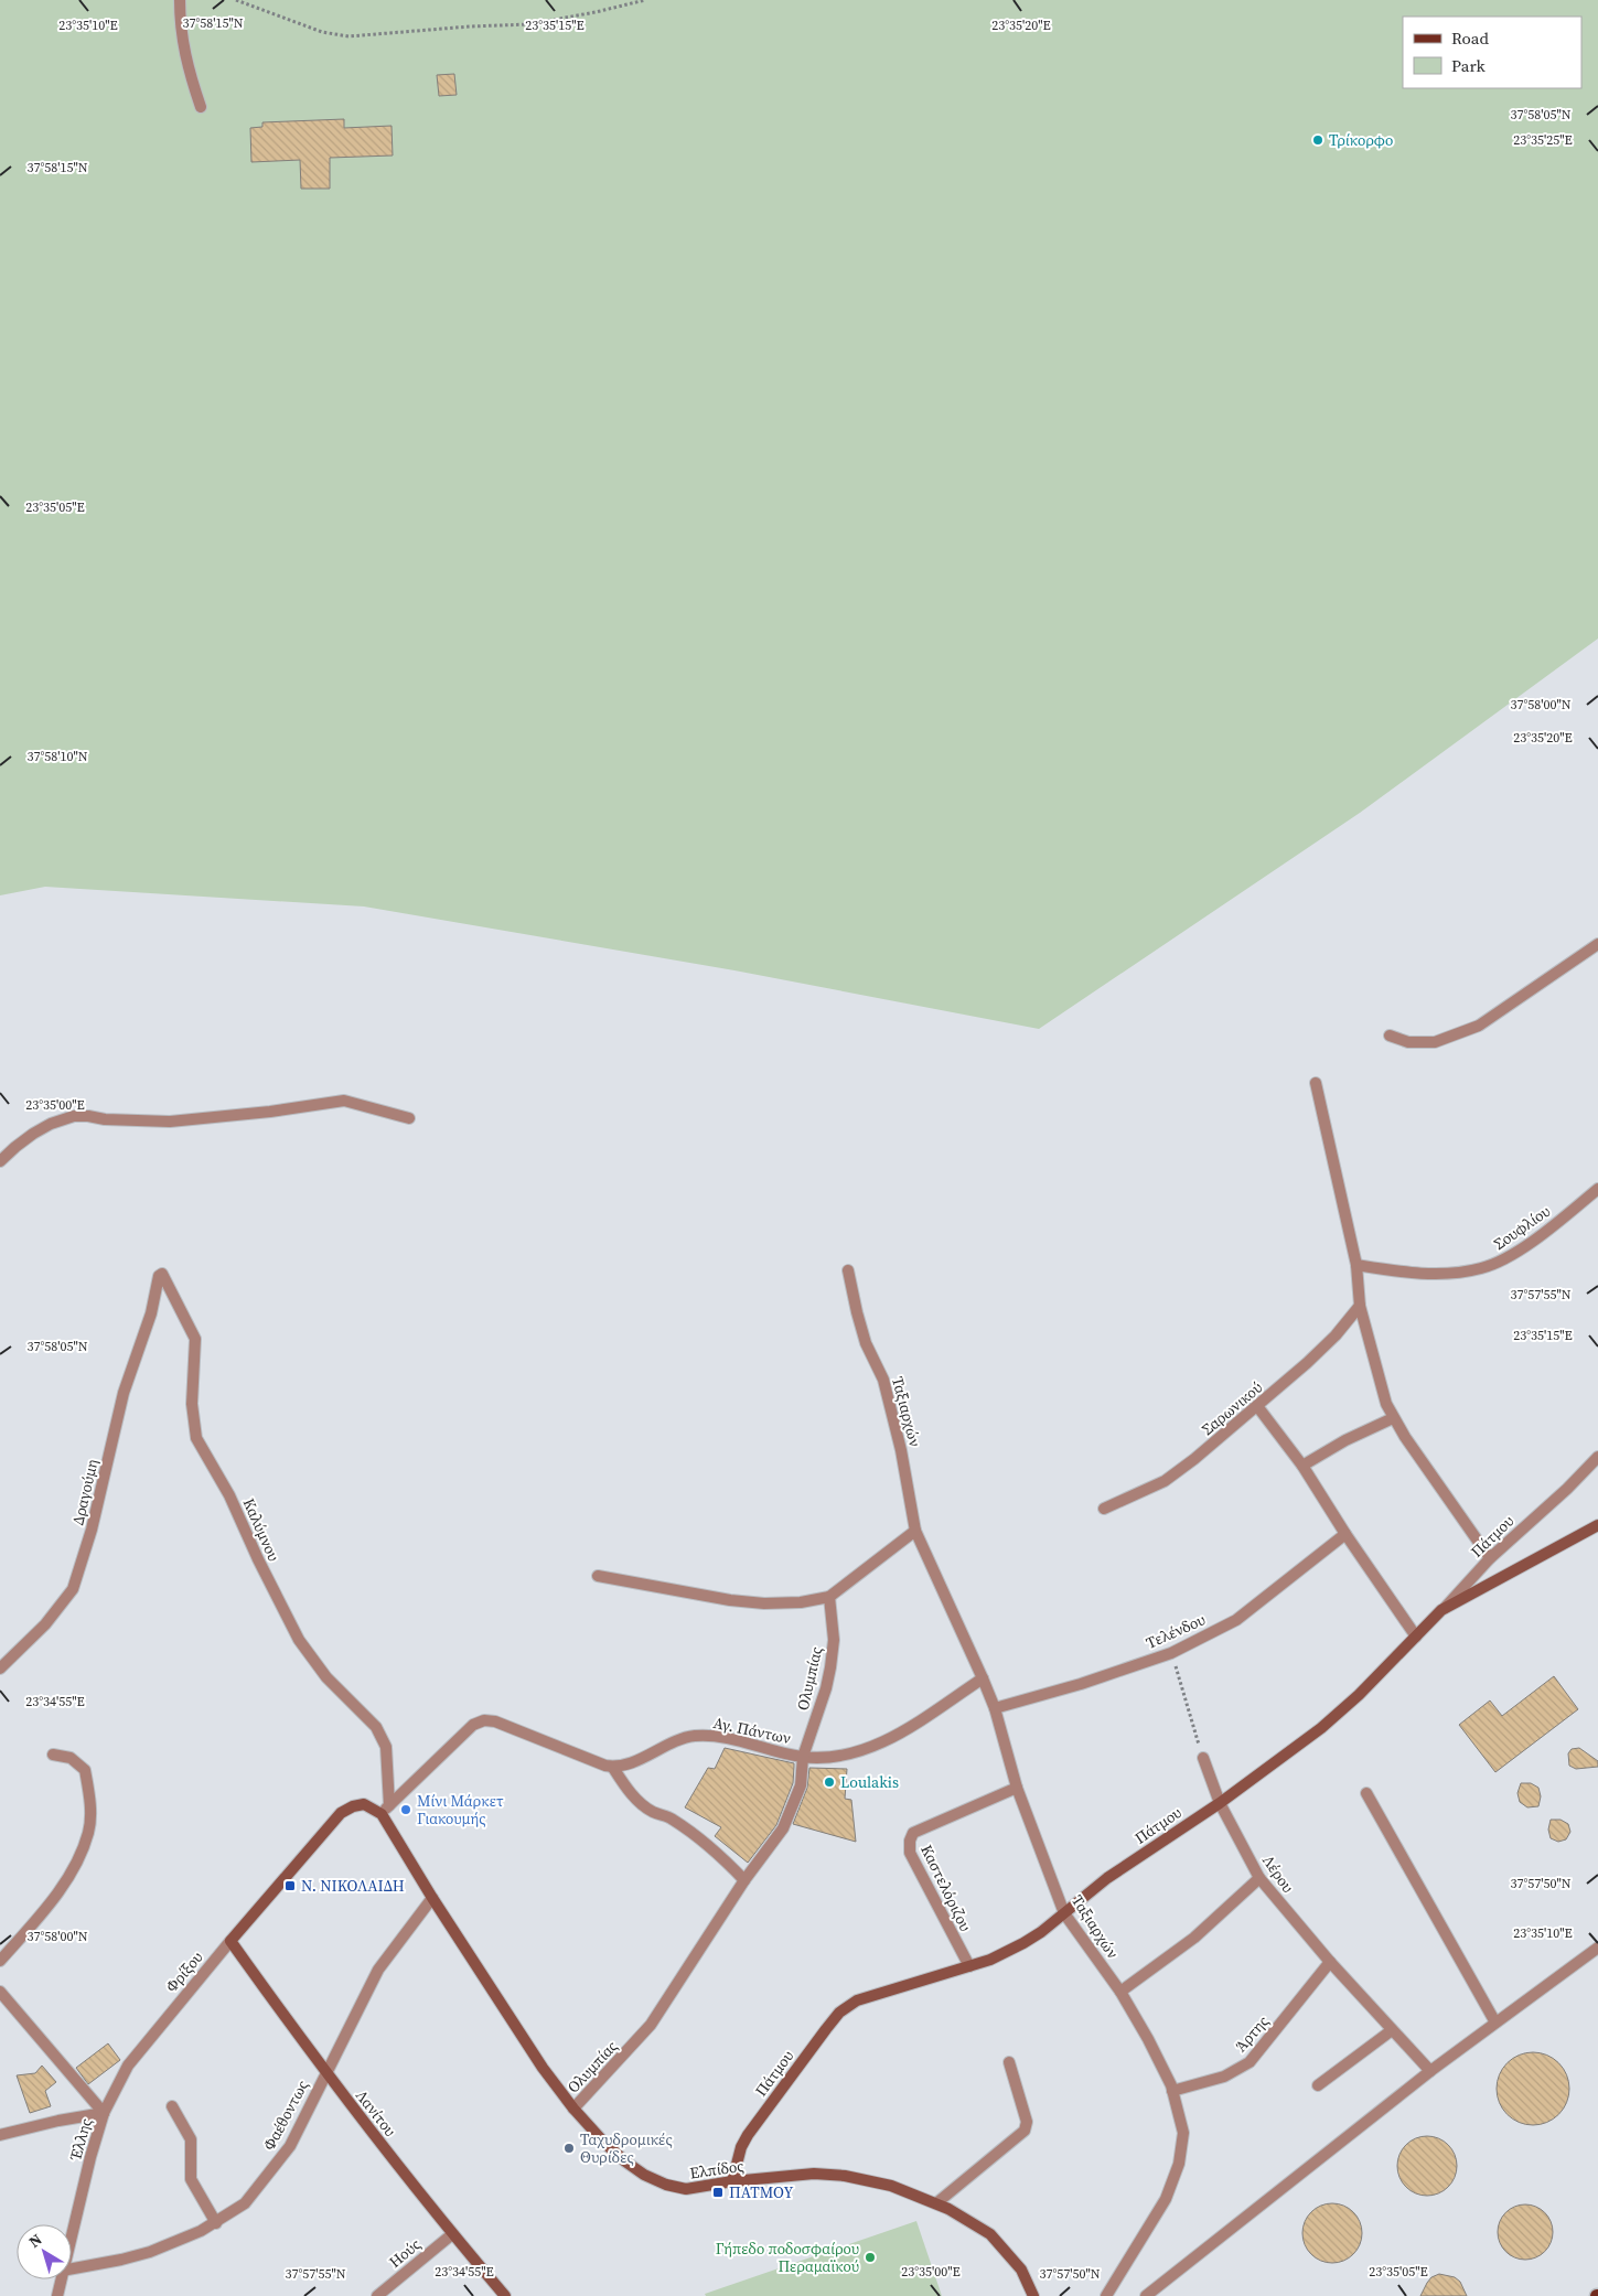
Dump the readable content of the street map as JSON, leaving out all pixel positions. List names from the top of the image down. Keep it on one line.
{"streets":{"street":["Σουφλίου","Σαρωνικού","Ταξιαρχών","Δραγούμη","Καλύμνου","Πάτμου","Τελένδου","Ολυμπίας","Αγ. Πάντων","Λέρου","Καστελόριζου","Φρίξου","Άρτης","Λανίτου","Φαέθοντως","Έλλης","Ελπίδος","Ηούς"]},"crossings":[["Ταξιαρχών","Πάτμου"],["Ταξιαρχών","Τελένδου"],["Ταξιαρχών","Αγ. Πάντων"],["Ταξιαρχών","Καστελόριζου"],["Ταξιαρχών","Άρτης"],["Δραγούμη","Καλύμνου"],["Καλύμνου","Φρίξου"],["Καλύμνου","Ελπίδος"],["Πάτμου","Λέρου"],["Πάτμου","Καστελόριζου"],["Πάτμου","Ελπίδος"],["Ολυμπίας","Αγ. Πάντων"],["Ολυμπίας","Ελπίδος"],["Λέρου","Άρτης"],["Φρίξου","Λανίτου"],["Φρίξου","Έλλης"],["Φρίξου","Ελπίδος"],["Λανίτου","Φαέθοντως"],["Λανίτου","Ηούς"],["Φαέθοντως","Ελπίδος"]],"places":{"other":["Τρίκορφο","Loulakis","Μίνι Μάρκετ Γιακουμής","Ταχυδρομικές Θυρίδες","Γήπεδο ποδοσφαίρου Περαμαϊκού"],"transit":["Ν. ΝΙΚΟΛΑΙΔΗ","ΠΑΤΜΟΥ"]},"legend":["Road","Park"],"north":"top left","coordinates":["37°58'15\"N","23°35'10\"E","23°35'20\"E","23°35'15\"E","37°58'05\"N","23°35'25\"E","23°35'05\"E","37°58'00\"N","37°58'10\"N","23°35'00\"E","37°57'55\"N","23°34'55\"E","37°57'50\"N"]}
